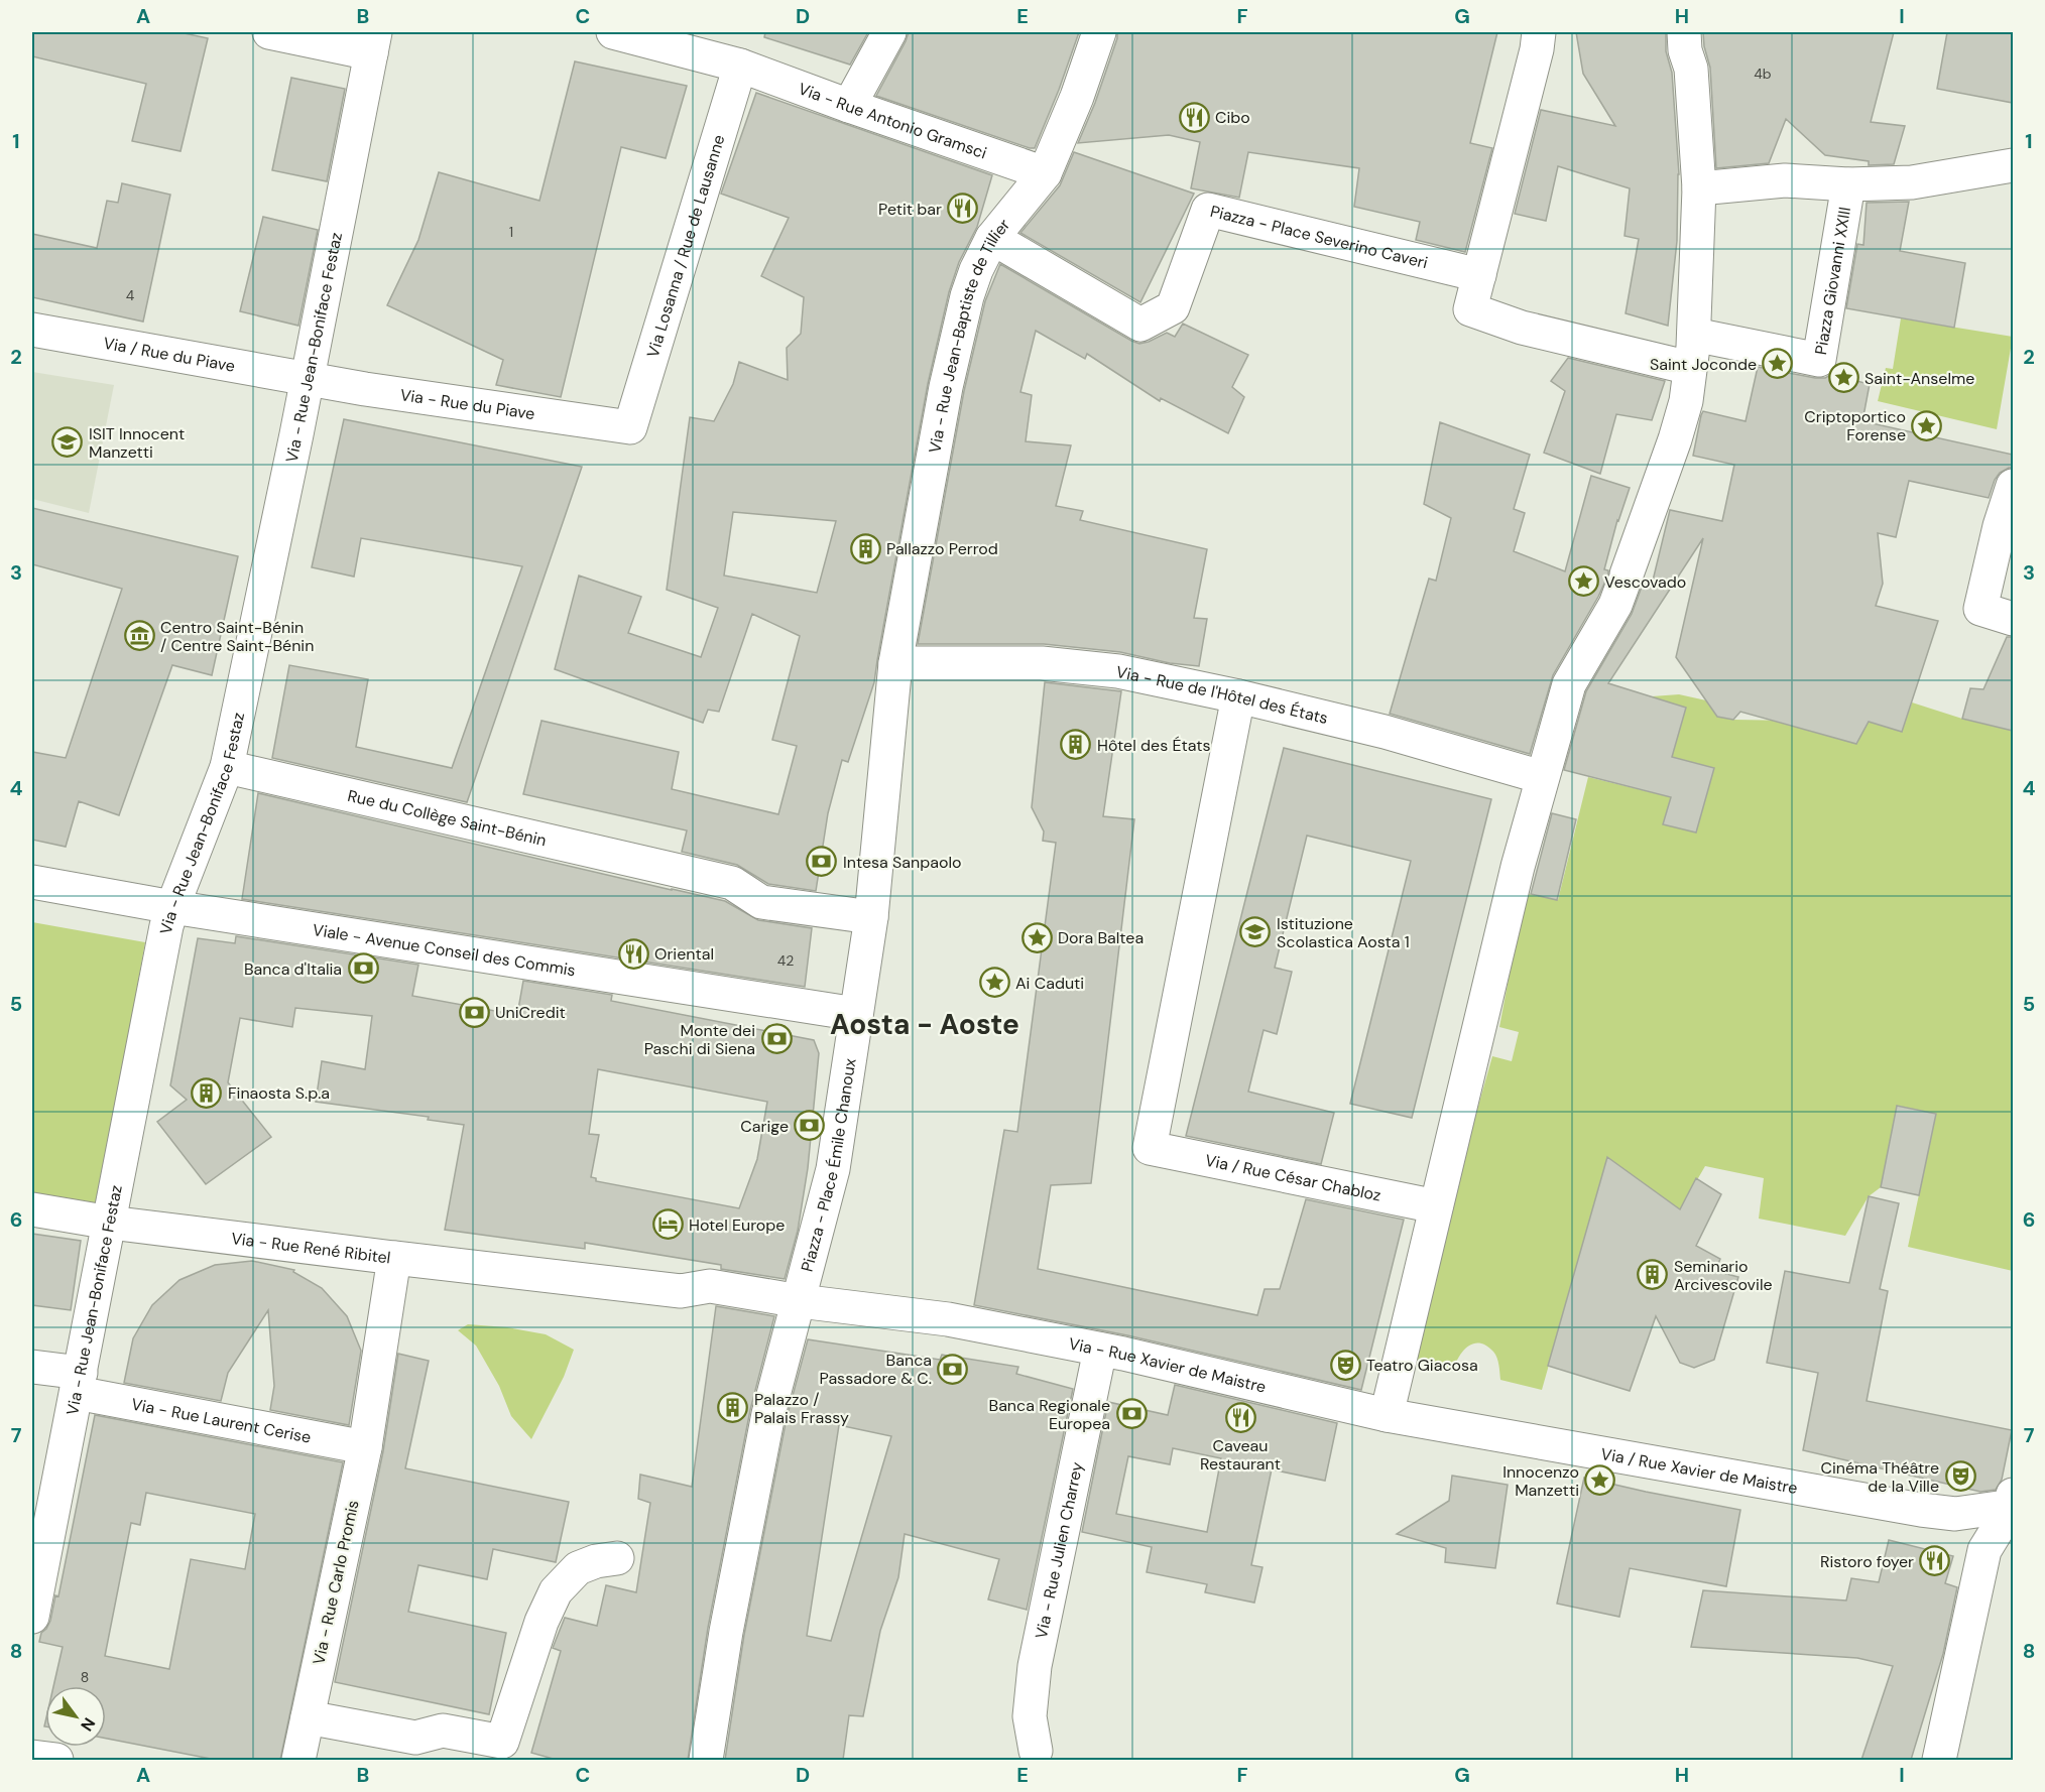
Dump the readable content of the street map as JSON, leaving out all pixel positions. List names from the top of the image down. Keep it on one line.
{"streets":{"street":["Via - Rue Antonio Gramsci","Piazza - Place Severino Caveri","Via Losanna / Rue de Lausanne","Piazza Giovanni XXIII","Via - Rue Jean-Baptiste de Tillier","Via - Rue Jean-Boniface Festaz","Via / Rue du Piave","Via - Rue du Piave","Via - Rue de l'Hôtel des États","Rue du Collège Saint-Bénin","Viale - Avenue Conseil des Commis","Piazza - Place Émile Chanoux","Via / Rue César Chabloz","Via - Rue René Ribitel","Via - Rue Xavier de Maistre","Via - Rue Laurent Cerise","Via / Rue Xavier de Maistre","Via - Rue Julien Charrey","Via - Rue Carlo Promis"]},"crossings":[["Via - Rue Antonio Gramsci","Via Losanna / Rue de Lausanne"],["Via - Rue Antonio Gramsci","Via - Rue Jean-Baptiste de Tillier"],["Piazza - Place Severino Caveri","Via - Rue Jean-Baptiste de Tillier"],["Via Losanna / Rue de Lausanne","Via - Rue du Piave"],["Via - Rue Jean-Baptiste de Tillier","Via - Rue de l'Hôtel des États"],["Via - Rue Jean-Baptiste de Tillier","Piazza - Place Émile Chanoux"],["Via - Rue Jean-Boniface Festaz","Via / Rue du Piave"],["Via - Rue Jean-Boniface Festaz","Via - Rue du Piave"],["Via - Rue Jean-Boniface Festaz","Rue du Collège Saint-Bénin"],["Via - Rue Jean-Boniface Festaz","Viale - Avenue Conseil des Commis"],["Via - Rue Jean-Boniface Festaz","Via - Rue René Ribitel"],["Via - Rue Jean-Boniface Festaz","Via - Rue Laurent Cerise"],["Via / Rue du Piave","Via - Rue du Piave"],["Via - Rue de l'Hôtel des États","Piazza - Place Émile Chanoux"],["Via - Rue de l'Hôtel des États","Via / Rue César Chabloz"],["Rue du Collège Saint-Bénin","Piazza - Place Émile Chanoux"],["Viale - Avenue Conseil des Commis","Piazza - Place Émile Chanoux"],["Piazza - Place Émile Chanoux","Via - Rue Xavier de Maistre"],["Via - Rue René Ribitel","Via - Rue Laurent Cerise"],["Via - Rue René Ribitel","Via - Rue Carlo Promis"],["Via - Rue Xavier de Maistre","Via / Rue Xavier de Maistre"],["Via - Rue Xavier de Maistre","Via - Rue Julien Charrey"],["Via - Rue Laurent Cerise","Via - Rue Carlo Promis"]],"districts":["Aosta - Aoste"],"places":{"restaurant":["Cibo","Petit bar","Oriental","Caveau Restaurant","Ristoro foyer"],"place":["Saint Joconde","Saint-Anselme","Criptoportico Forense","Vescovado","Dora Baltea","Ai Caduti","Innocenzo Manzetti"],"school or university":["ISIT Innocent Manzetti","Istituzione Scolastica Aosta 1"],"building":["Pallazzo Perrod","Hôtel des États","Finaosta S.p.a","Seminario Arcivescovile","Palazzo / Palais Frassy"],"museum":["Centro Saint-Bénin / Centre Saint-Bénin"],"bank":["Intesa Sanpaolo","Banca d'Italia","UniCredit","Monte dei Paschi di Siena","Carige","Banca Passadore & C.","Banca Regionale Europea"],"hotel":["Hotel Europe"],"theatre":["Teatro Giacosa","Cinéma Théâtre de la Ville"]},"house_numbers":["4b","1","4","42","8"],"north":"bottom right","grid":{"columns":["A","B","C","D","E","F","G","H","I"],"rows":["1","2","3","4","5","6","7","8"]}}
